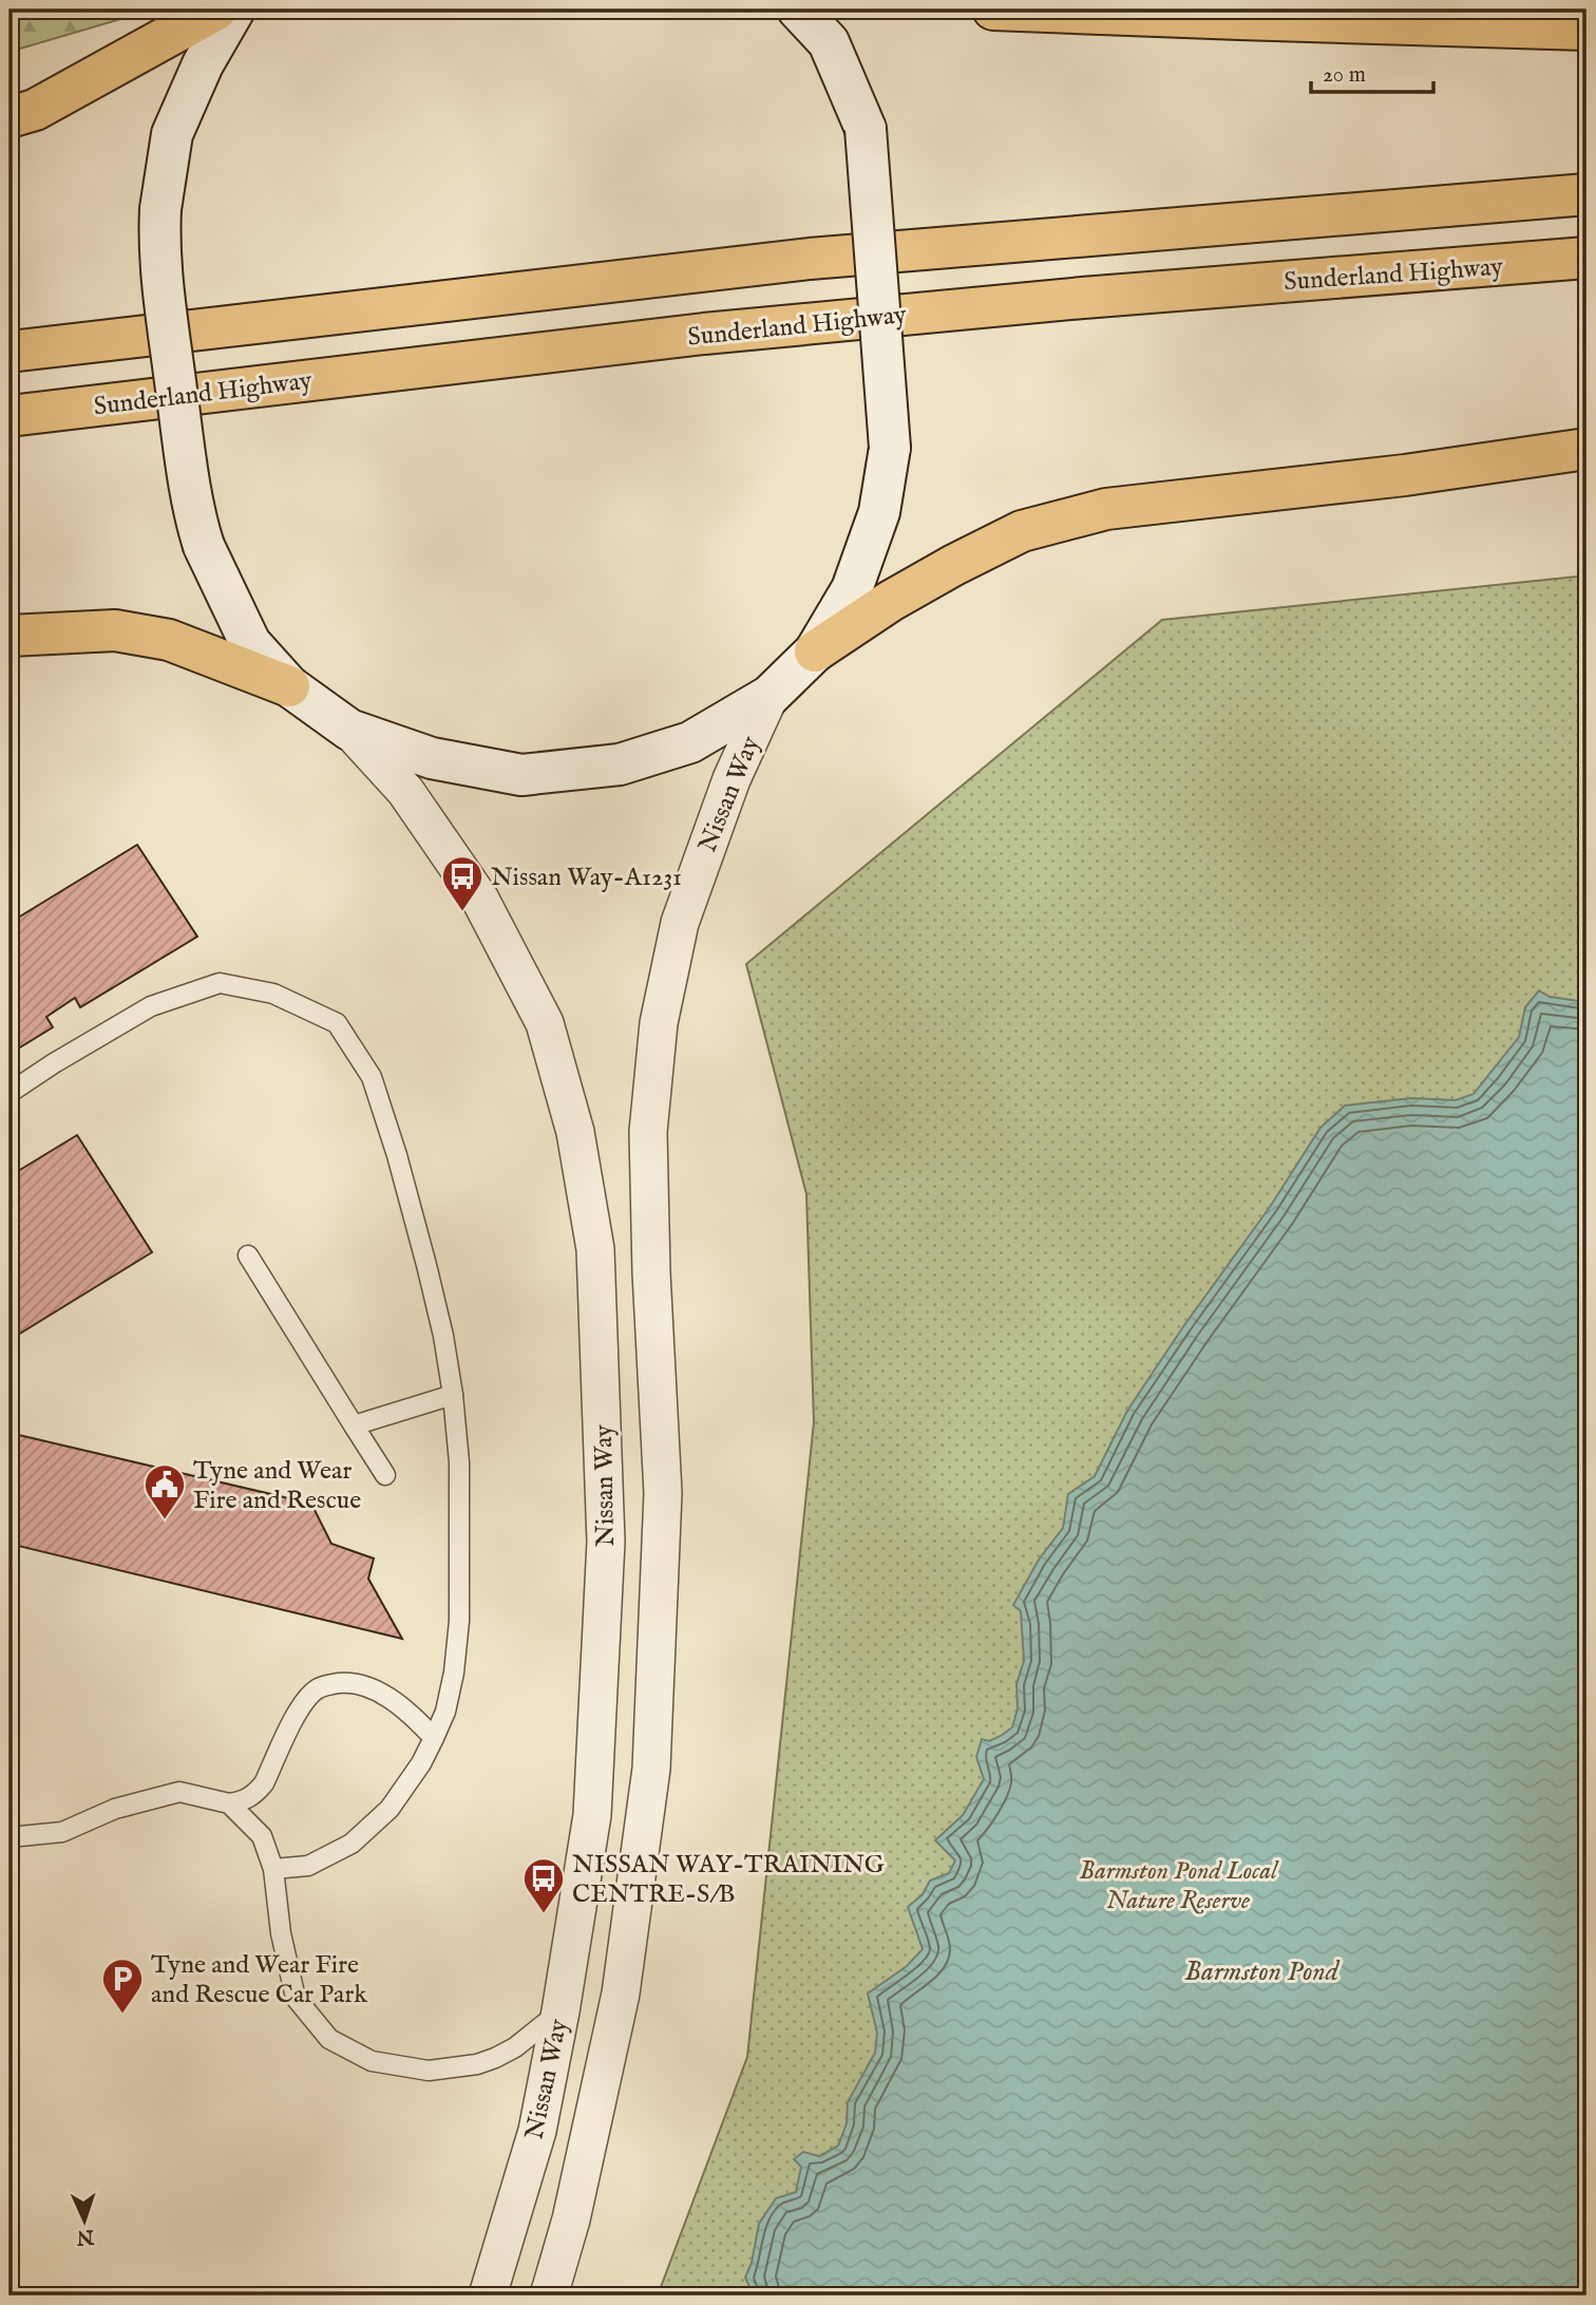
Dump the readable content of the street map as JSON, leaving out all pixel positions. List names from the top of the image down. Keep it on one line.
{"streets":{"highway":["Sunderland Highway"],"street":["Nissan Way"]},"water":["Barmston Pond"],"parks":["Barmston Pond Local Nature Reserve"],"places":{"bus stop":["Nissan Way-A1231","NISSAN WAY-TRAINING CENTRE-S/B"],"public building":["Tyne and Wear Fire and Rescue"],"parking":["Tyne and Wear Fire and Rescue Car Park"]},"scale_bar":"20 m","north":"bottom"}
